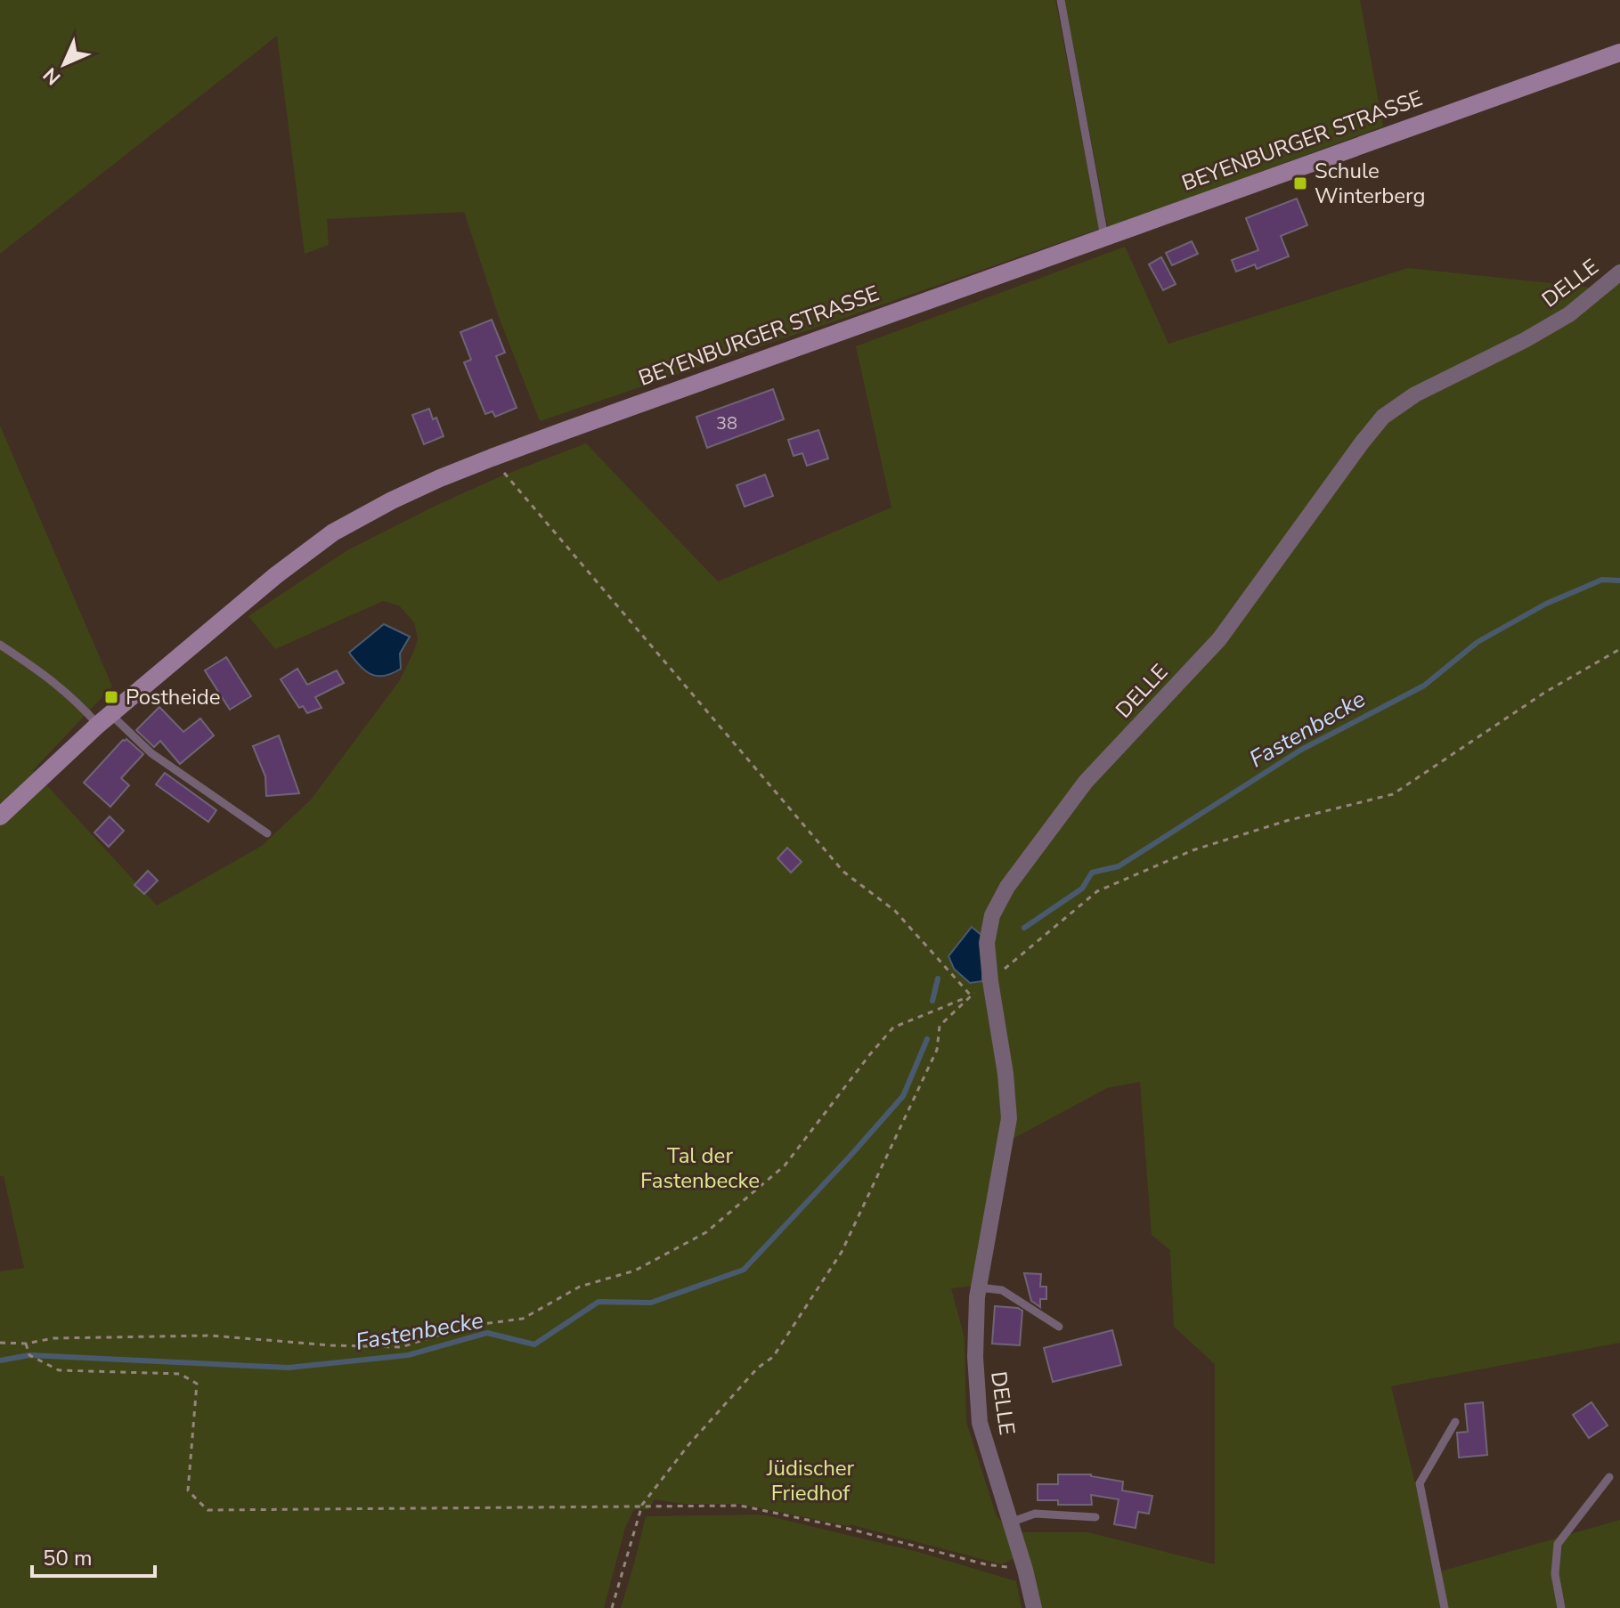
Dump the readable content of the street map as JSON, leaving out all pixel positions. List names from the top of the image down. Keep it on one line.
{"streets":{"main road":["BEYENBURGER STRASSE"],"street":["DELLE"]},"water":["Fastenbecke"],"parks":["Tal der Fastenbecke","Jüdischer Friedhof"],"places":{"transit":["Schule Winterberg","Postheide"]},"house_numbers":["38"],"scale_bar":"50 m","north":"bottom left"}
